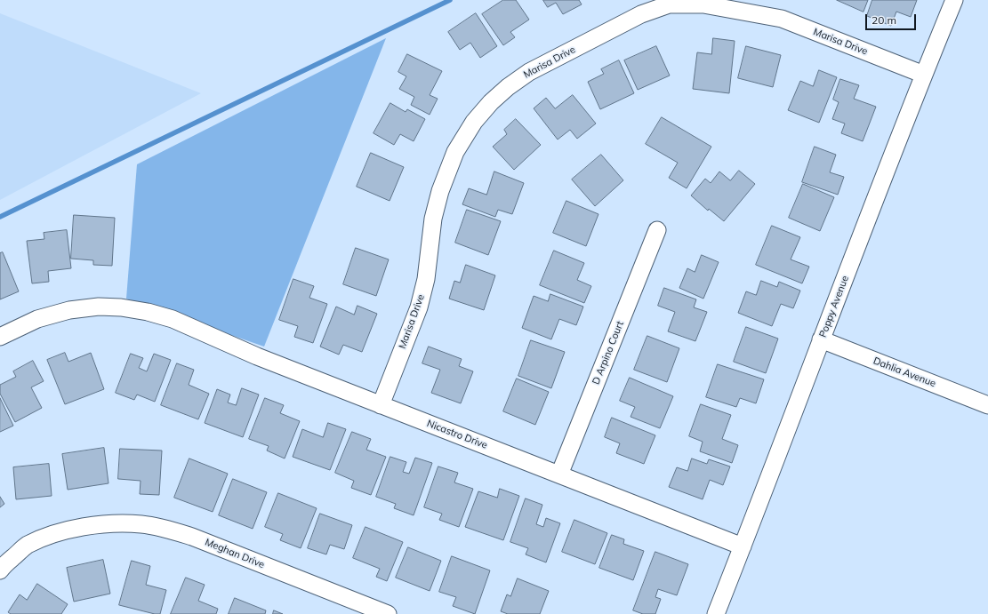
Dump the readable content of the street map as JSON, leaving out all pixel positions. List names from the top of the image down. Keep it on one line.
{"streets":{"street":["Marisa Drive","Poppy Avenue","D Arpino Court","Dahlia Avenue","Nicastro Drive","Meghan Drive"]},"crossings":[["Marisa Drive","Poppy Avenue"],["Marisa Drive","Nicastro Drive"],["Poppy Avenue","Dahlia Avenue"],["Poppy Avenue","Nicastro Drive"],["D Arpino Court","Nicastro Drive"]],"scale_bar":"20 m"}
